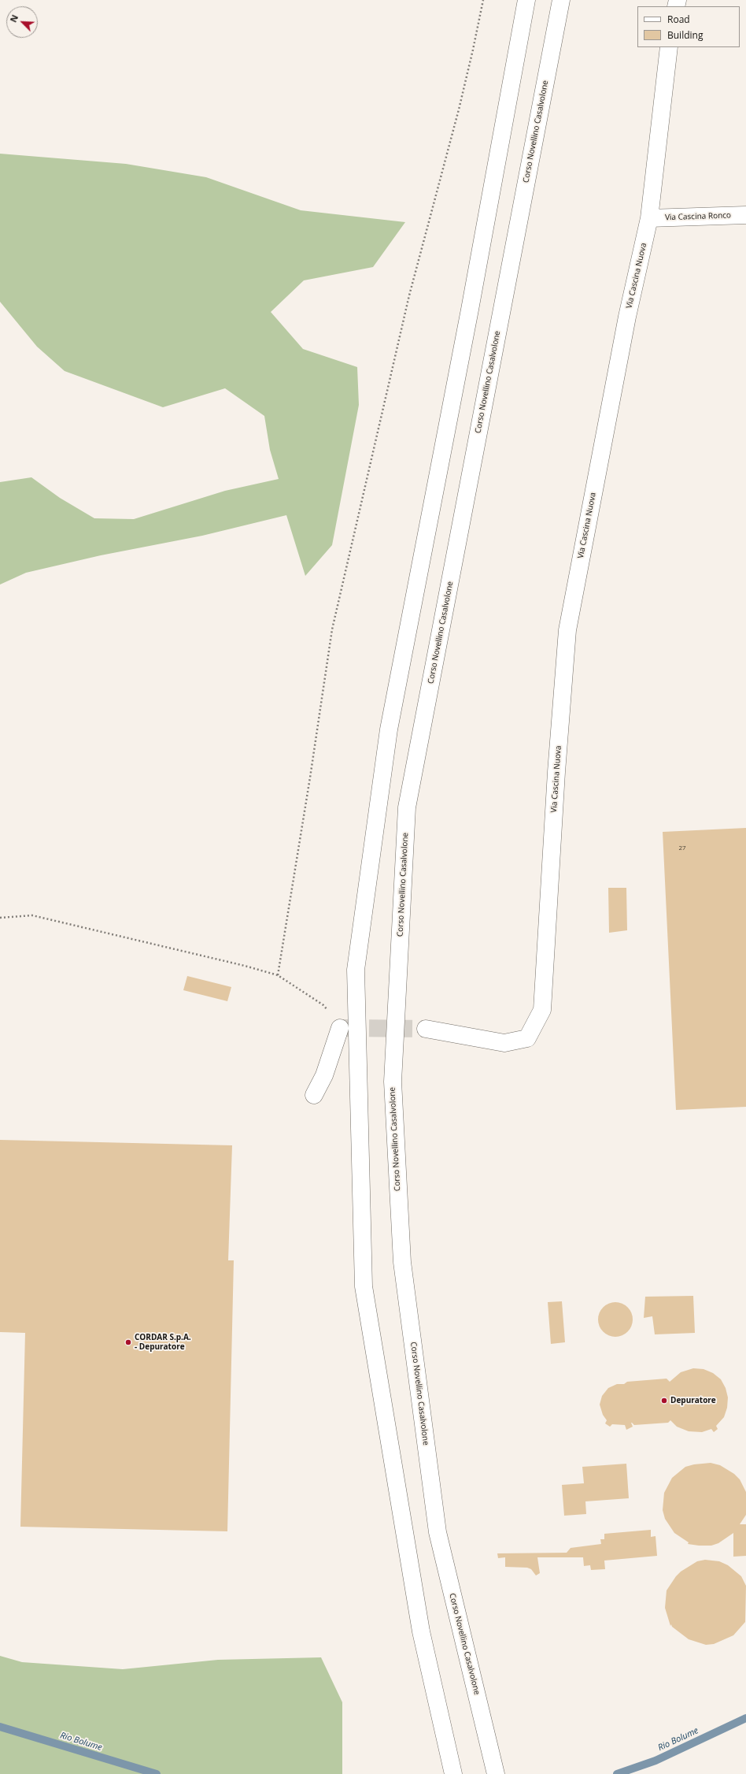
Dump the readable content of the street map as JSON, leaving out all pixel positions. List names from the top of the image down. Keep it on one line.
{"streets":{"main road":["Corso Novellino Casalvolone","Via Cascina Ronco","Via Cascina Nuova"]},"crossings":[["Via Cascina Ronco","Via Cascina Nuova"]],"water":["Rio Bolume"],"places":["CORDAR S.p.A. - Depuratore","Depuratore"],"house_numbers":["27"],"legend":["Road","Building"],"north":"top left"}
